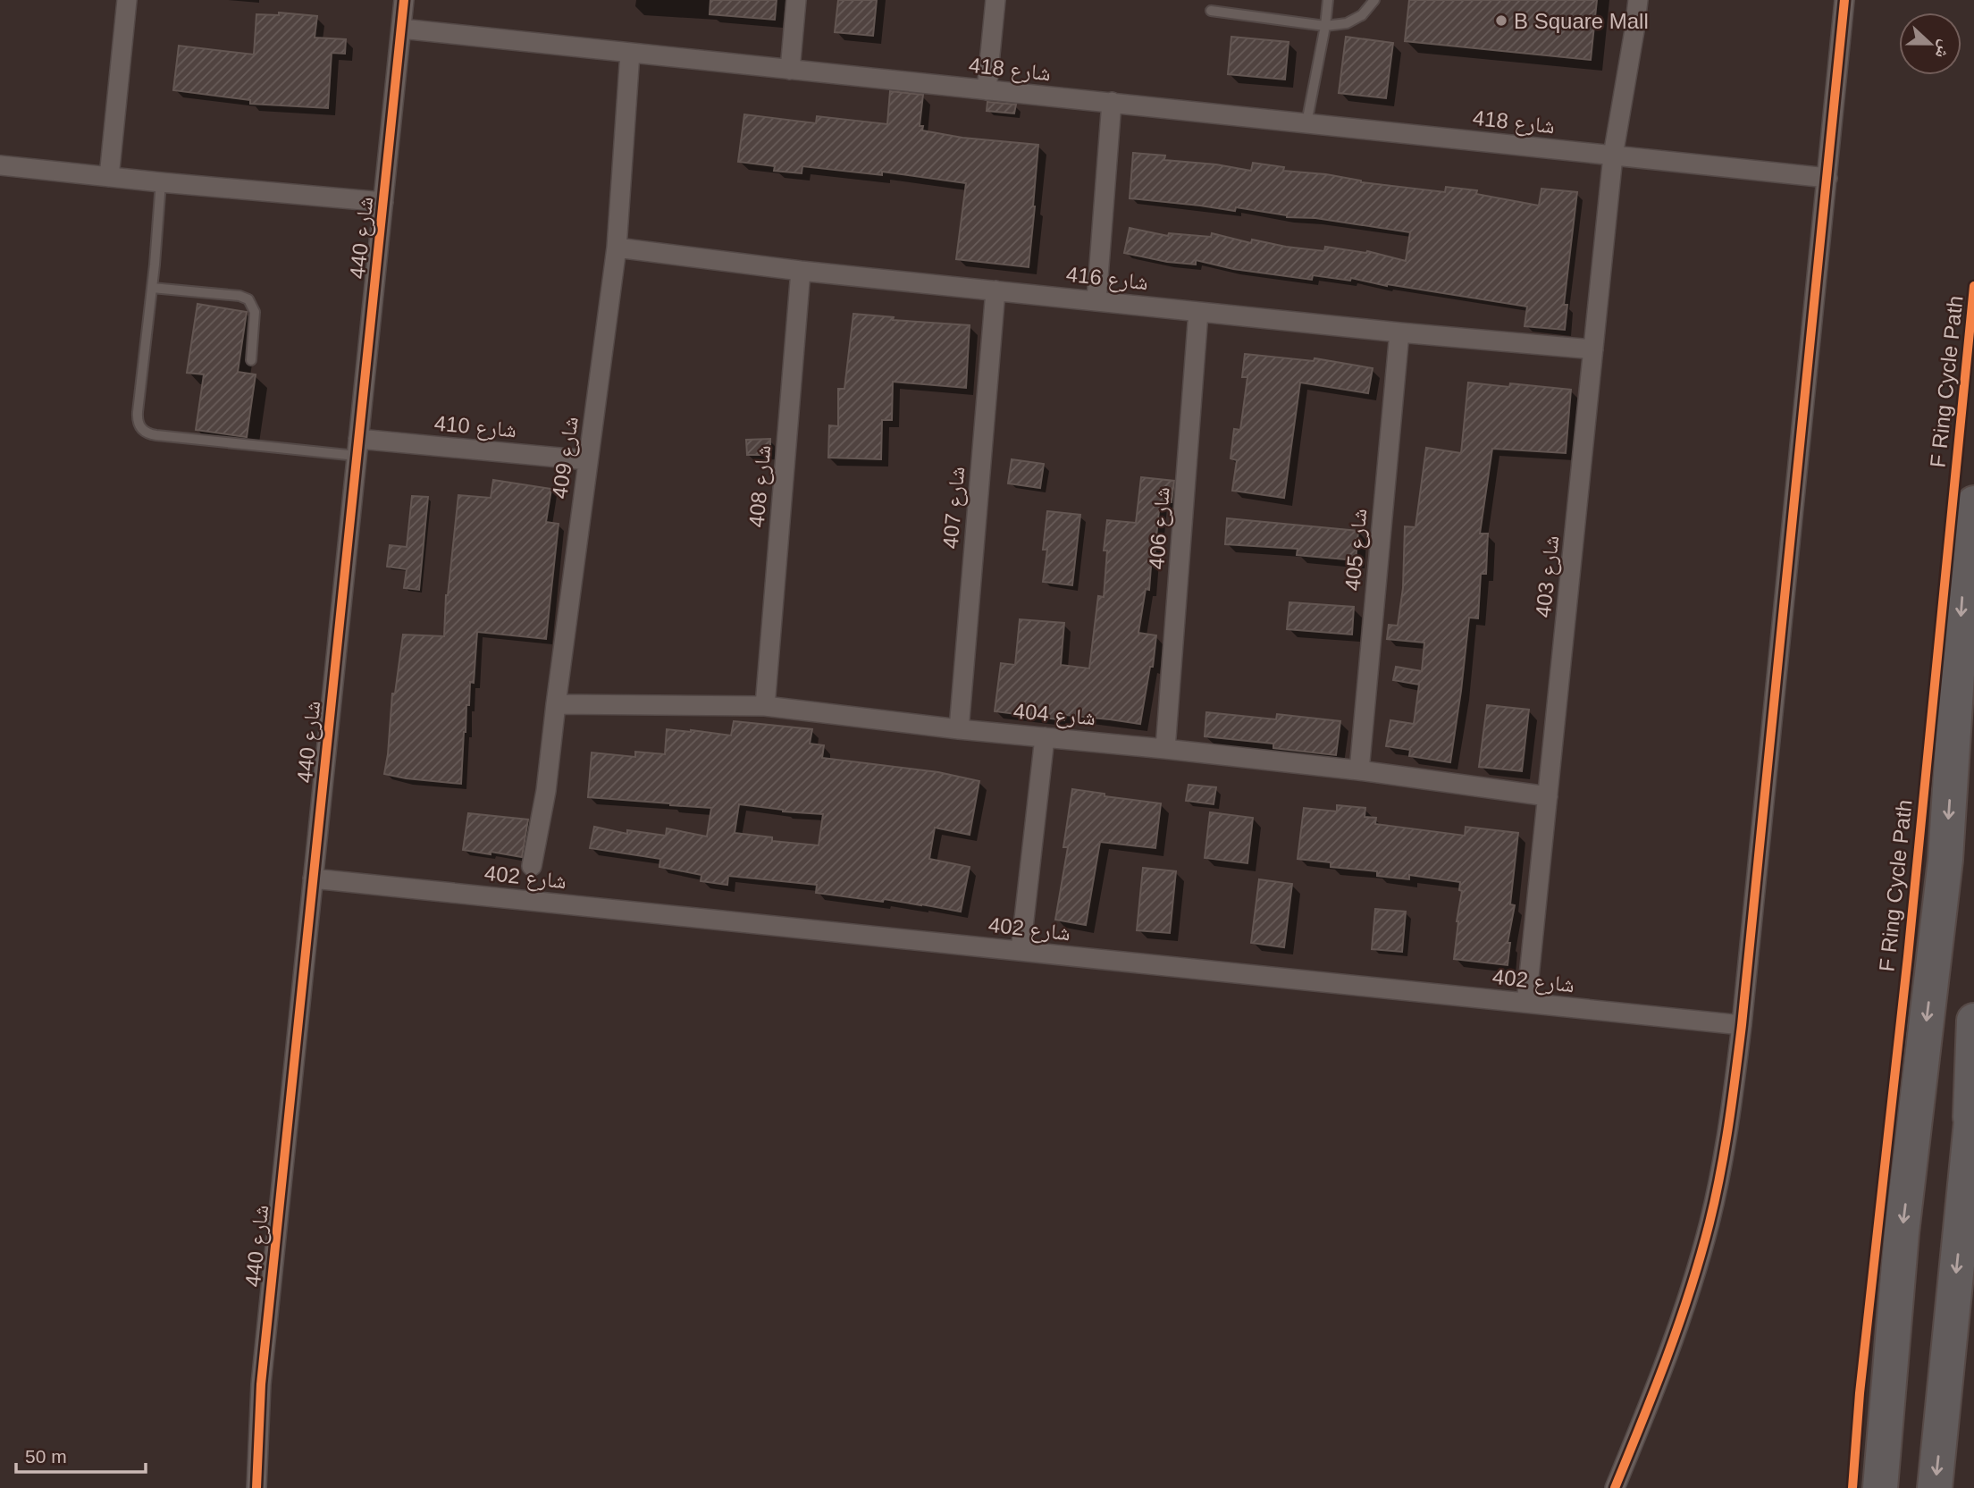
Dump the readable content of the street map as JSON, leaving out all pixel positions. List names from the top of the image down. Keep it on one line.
{"streets":{"street":["شارع 418","شارع 440","شارع 416","شارع 410","شارع 409","شارع 408","شارع 407","شارع 406","شارع 405","شارع 403","شارع 404","شارع 402"],"cycle path":["F Ring Cycle Path"]},"crossings":[["شارع 418","شارع 440"],["شارع 418","شارع 409"],["شارع 418","شارع 403"],["شارع 440","شارع 410"],["شارع 440","شارع 402"],["شارع 416","شارع 409"],["شارع 416","شارع 408"],["شارع 416","شارع 407"],["شارع 416","شارع 406"],["شارع 416","شارع 405"],["شارع 416","شارع 403"],["شارع 410","شارع 409"],["شارع 409","شارع 404"],["شارع 408","شارع 404"],["شارع 407","شارع 404"],["شارع 406","شارع 404"],["شارع 405","شارع 404"],["شارع 403","شارع 404"],["شارع 403","شارع 402"]],"places":["B Square Mall"],"scale_bar":"50 m","north":"right"}
